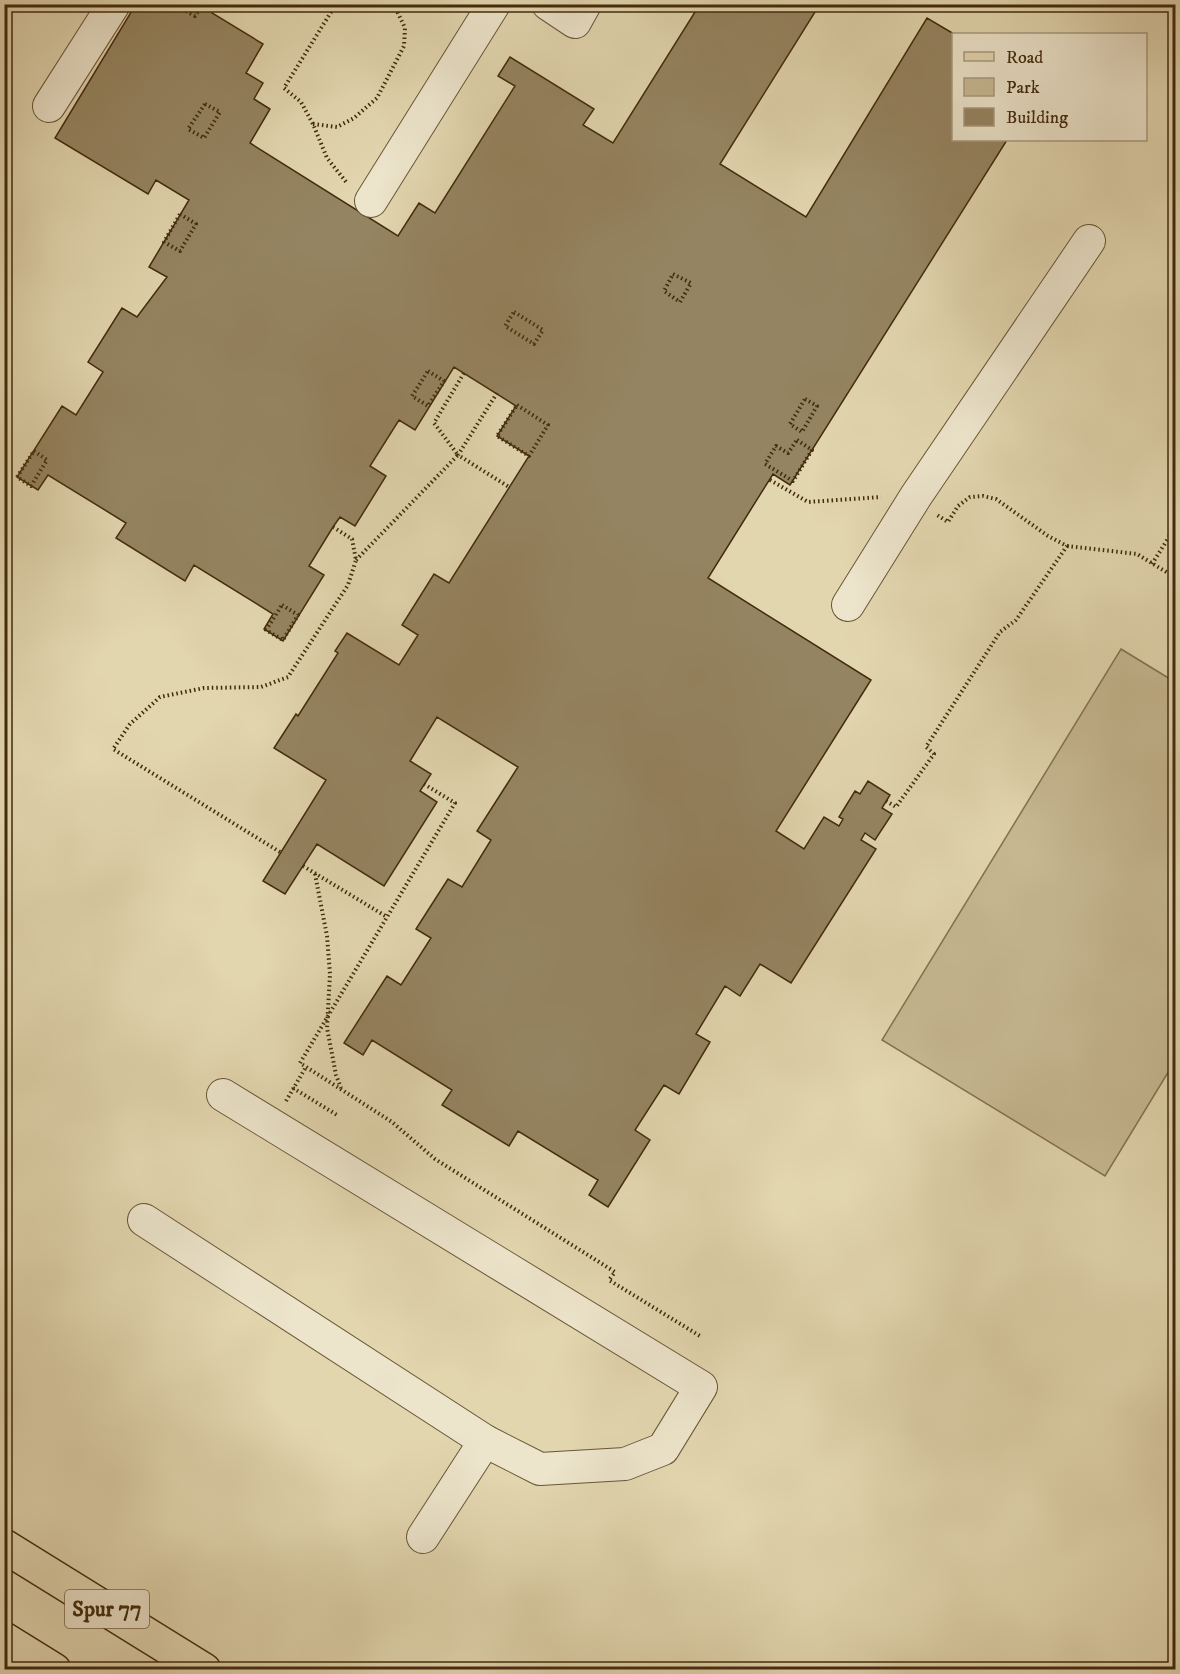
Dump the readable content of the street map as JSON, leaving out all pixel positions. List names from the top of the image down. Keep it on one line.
{"streets":{"main road":["Spur 77"]},"legend":["Road","Park","Building"]}
